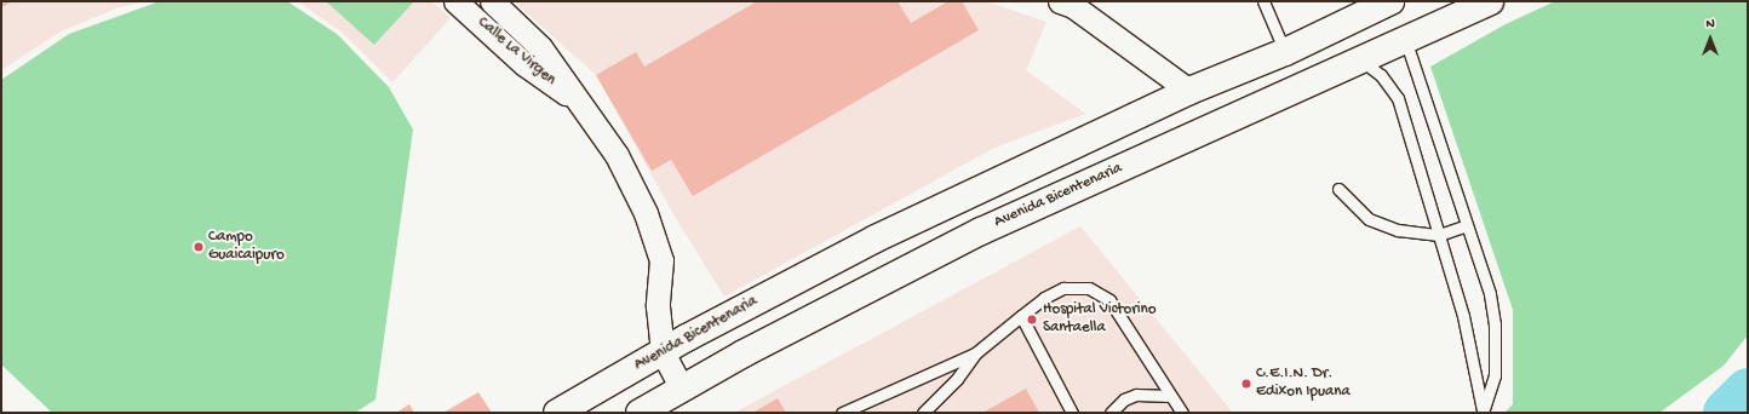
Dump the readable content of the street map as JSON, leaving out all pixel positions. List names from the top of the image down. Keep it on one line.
{"streets":{"main road":["Avenida Bicentenaria"],"street":["Calle La Virgen"]},"crossings":[["Calle La Virgen","Avenida Bicentenaria"]],"places":["Campo Guaicaipuro","Hospital Victorino Santaella","C.E.I.N. Dr. Edixon Ipuana"],"north":"top"}
